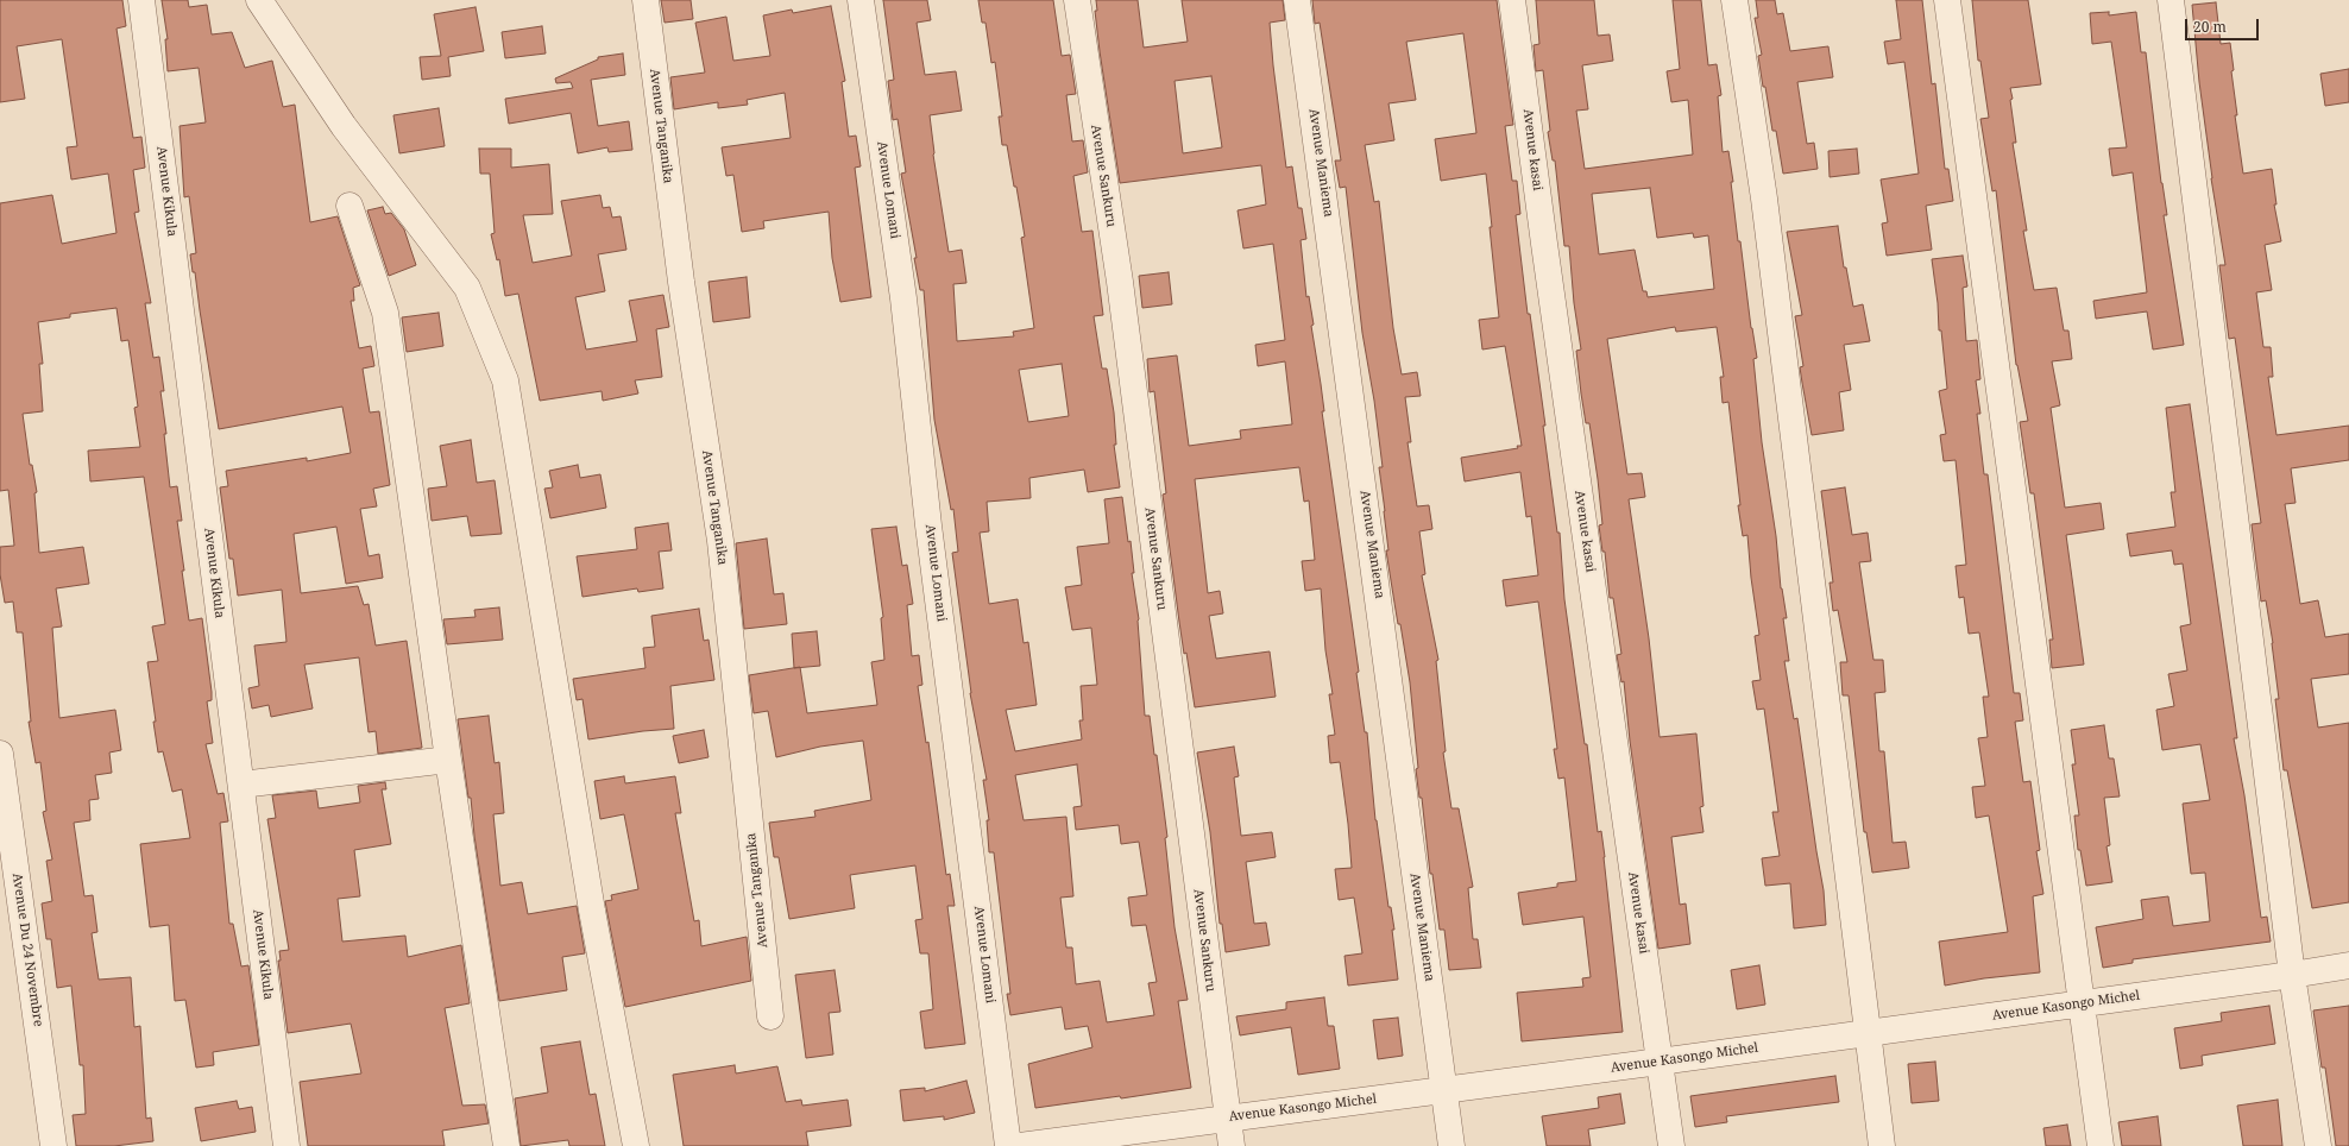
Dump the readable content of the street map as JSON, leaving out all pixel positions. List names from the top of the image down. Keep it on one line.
{"streets":{"street":["Avenue Tanganika","Avenue kasai","Avenue Maniema","Avenue Sankuru","Avenue Lomani","Avenue Kikula","Avenue Du 24 Novembre","Avenue Kasongo Michel"]},"crossings":[["Avenue kasai","Avenue Kasongo Michel"],["Avenue Maniema","Avenue Kasongo Michel"],["Avenue Sankuru","Avenue Kasongo Michel"]],"scale_bar":"20 m"}
